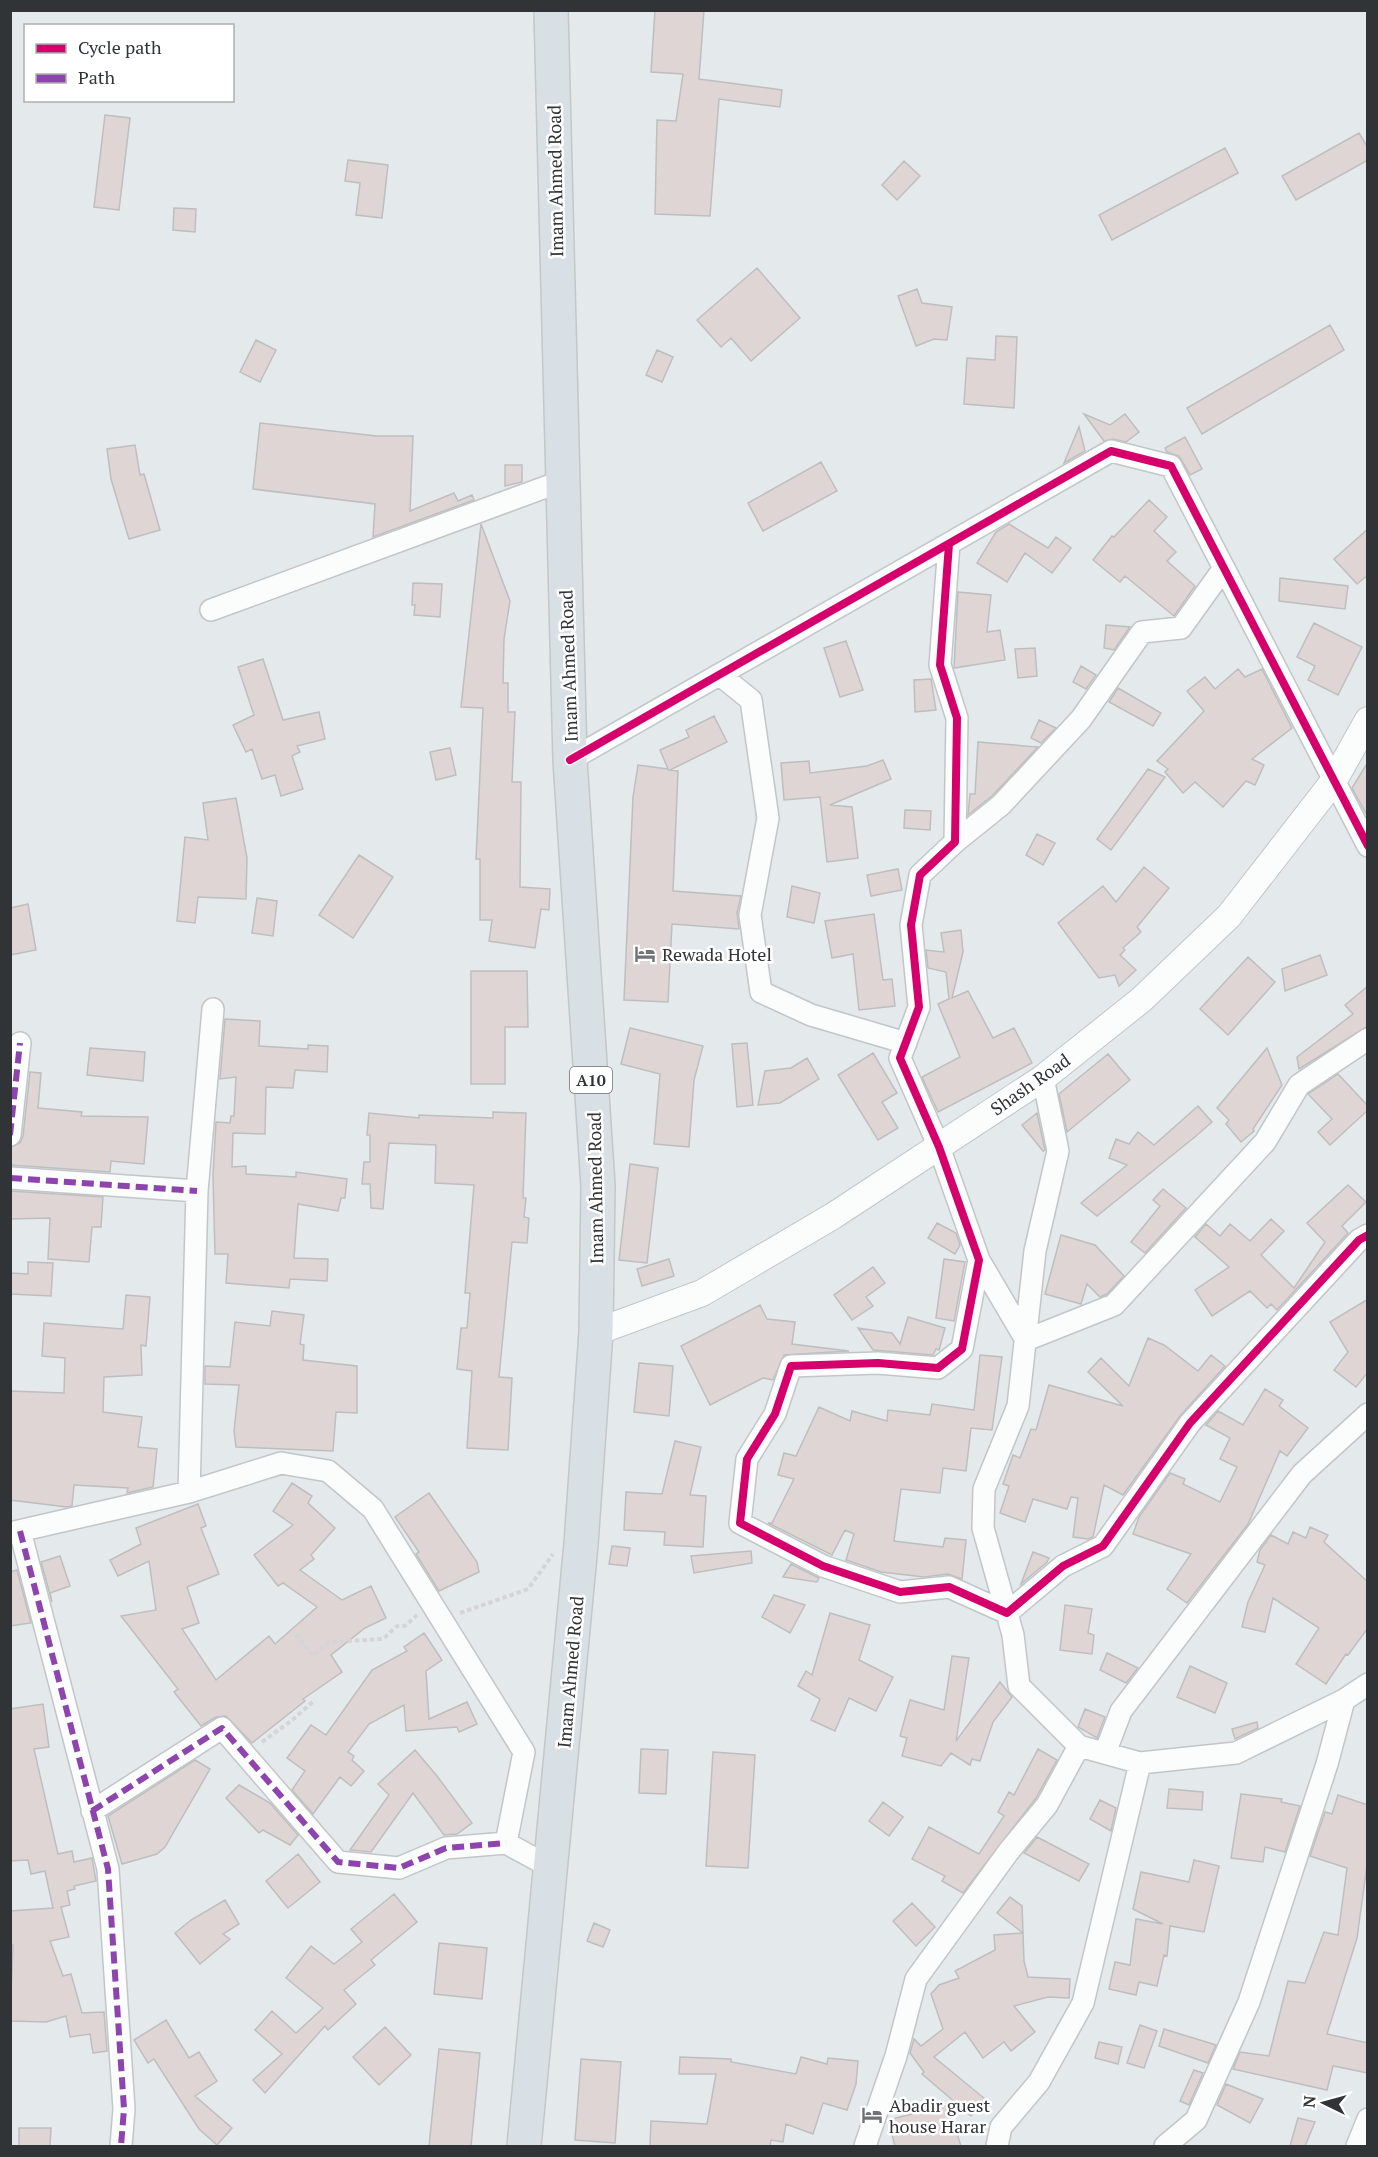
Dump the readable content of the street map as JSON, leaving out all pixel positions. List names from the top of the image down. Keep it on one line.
{"streets":{"highway":["Imam Ahmed Road","A10"],"street":["Shash Road"]},"crossings":[["Imam Ahmed Road","Shash Road"]],"places":{"hotel":["Rewada Hotel","Abadir guest house Harar"]},"legend":["Cycle path","Path"],"north":"left"}
